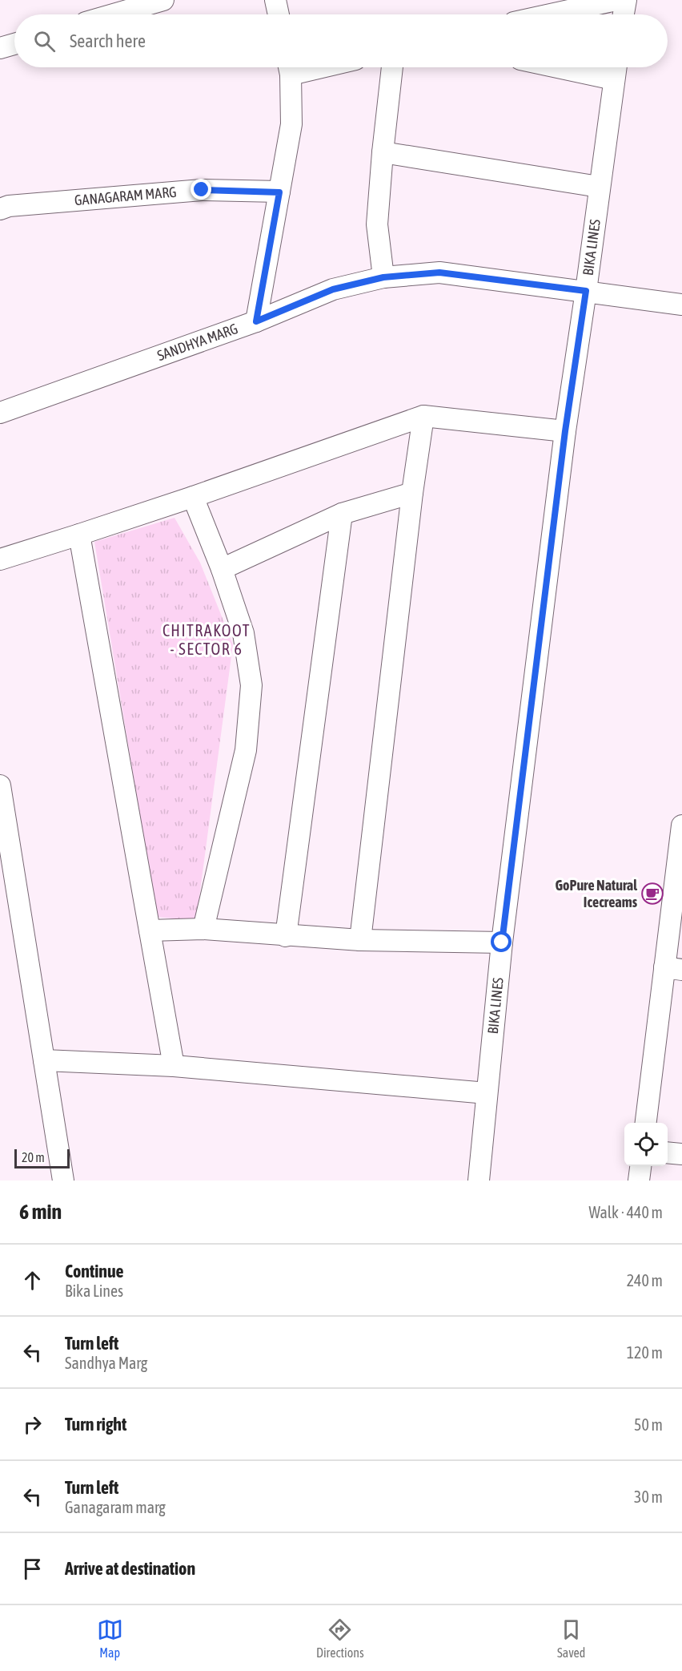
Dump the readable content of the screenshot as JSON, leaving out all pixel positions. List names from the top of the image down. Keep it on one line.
{"streets":{"street":["GANAGARAM MARG","BIKA LINES","SANDHYA MARG"]},"crossings":[["BIKA LINES","SANDHYA MARG"]],"districts":["CHITRAKOOT - SECTOR 6"],"places":{"cafe":["GoPure Natural Icecreams"]},"scale_bar":"20 m","page":{"search":"Search here","scale":"20 m","heading":["6 min","Walk · 440 m"],"list":[["Continue","Bika Lines","240 m"],["Turn left","Sandhya Marg","120 m"],["Turn right","50 m"],["Turn left","Ganagaram marg","30 m"],"Arrive at destination"],"nav":["Map","Directions","Saved"]}}
